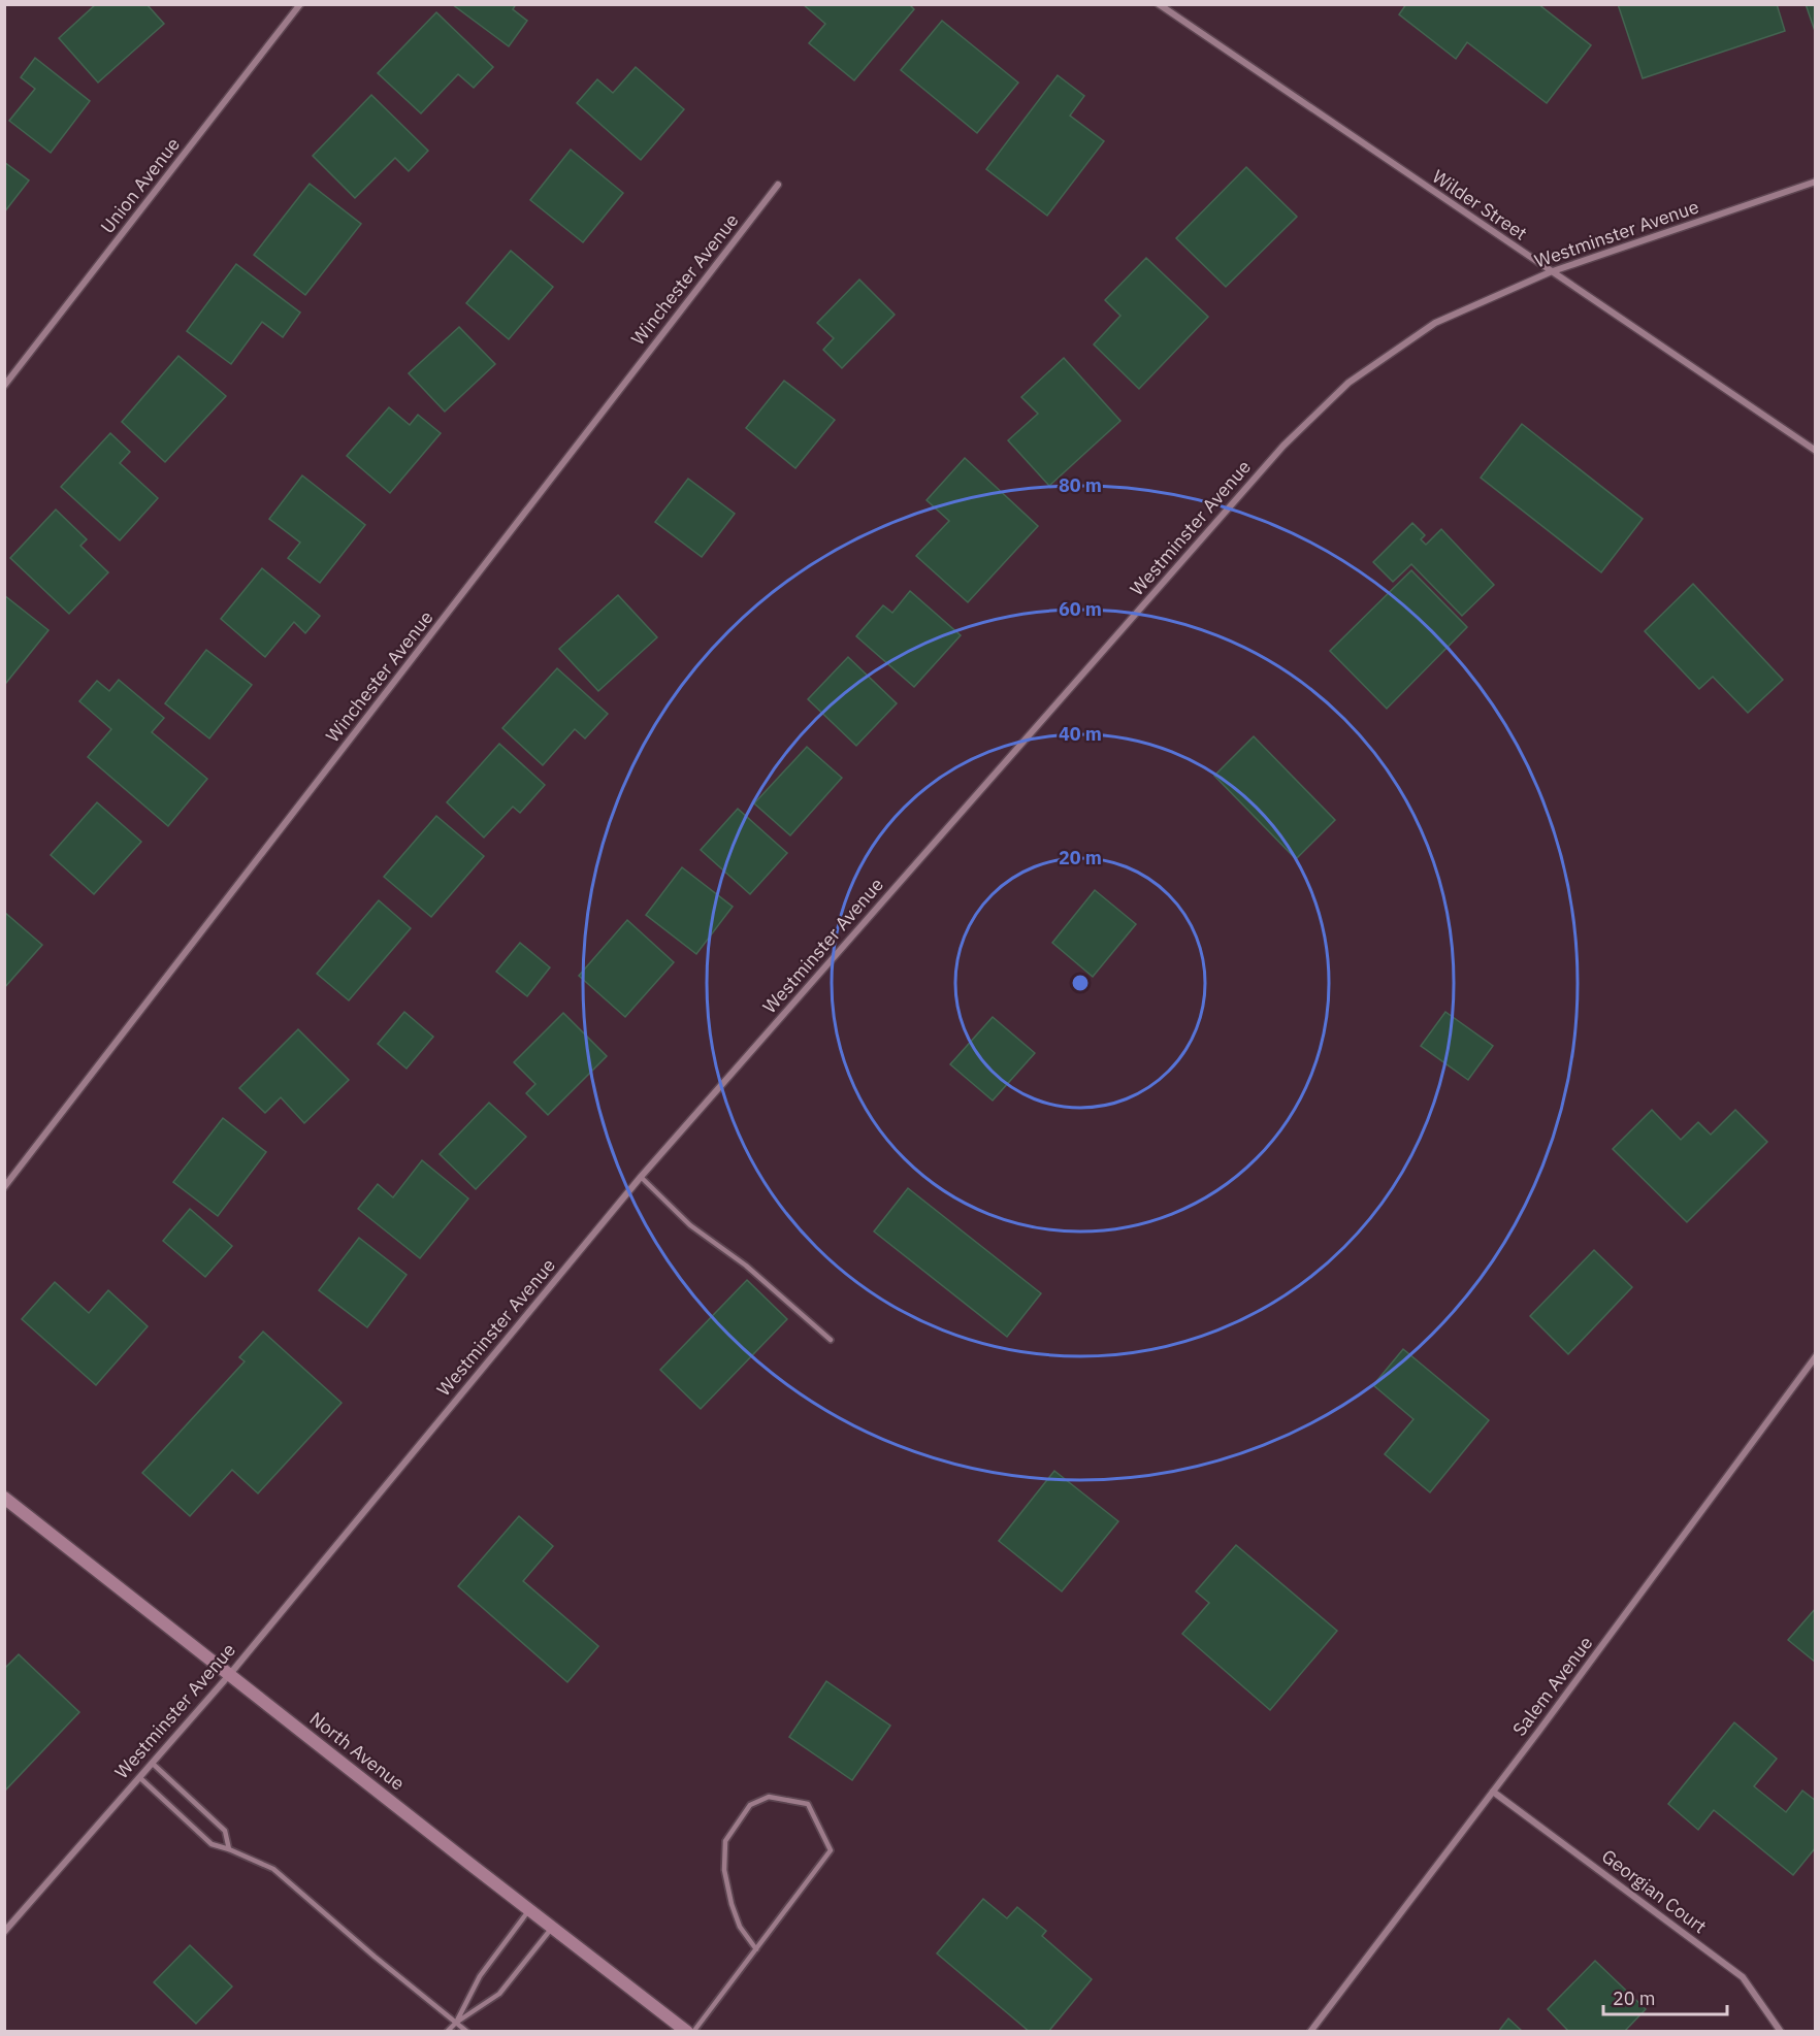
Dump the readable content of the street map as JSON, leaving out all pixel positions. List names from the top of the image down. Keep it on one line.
{"streets":{"main road":["North Avenue"],"street":["Union Avenue","Wilder Street","Westminster Avenue","Winchester Avenue","Salem Avenue","Georgian Court"]},"crossings":[["Wilder Street","Westminster Avenue"],["Westminster Avenue","North Avenue"],["Salem Avenue","Georgian Court"]],"scale_bar":"20 m","rings":["80 m","60 m","40 m","20 m"]}
